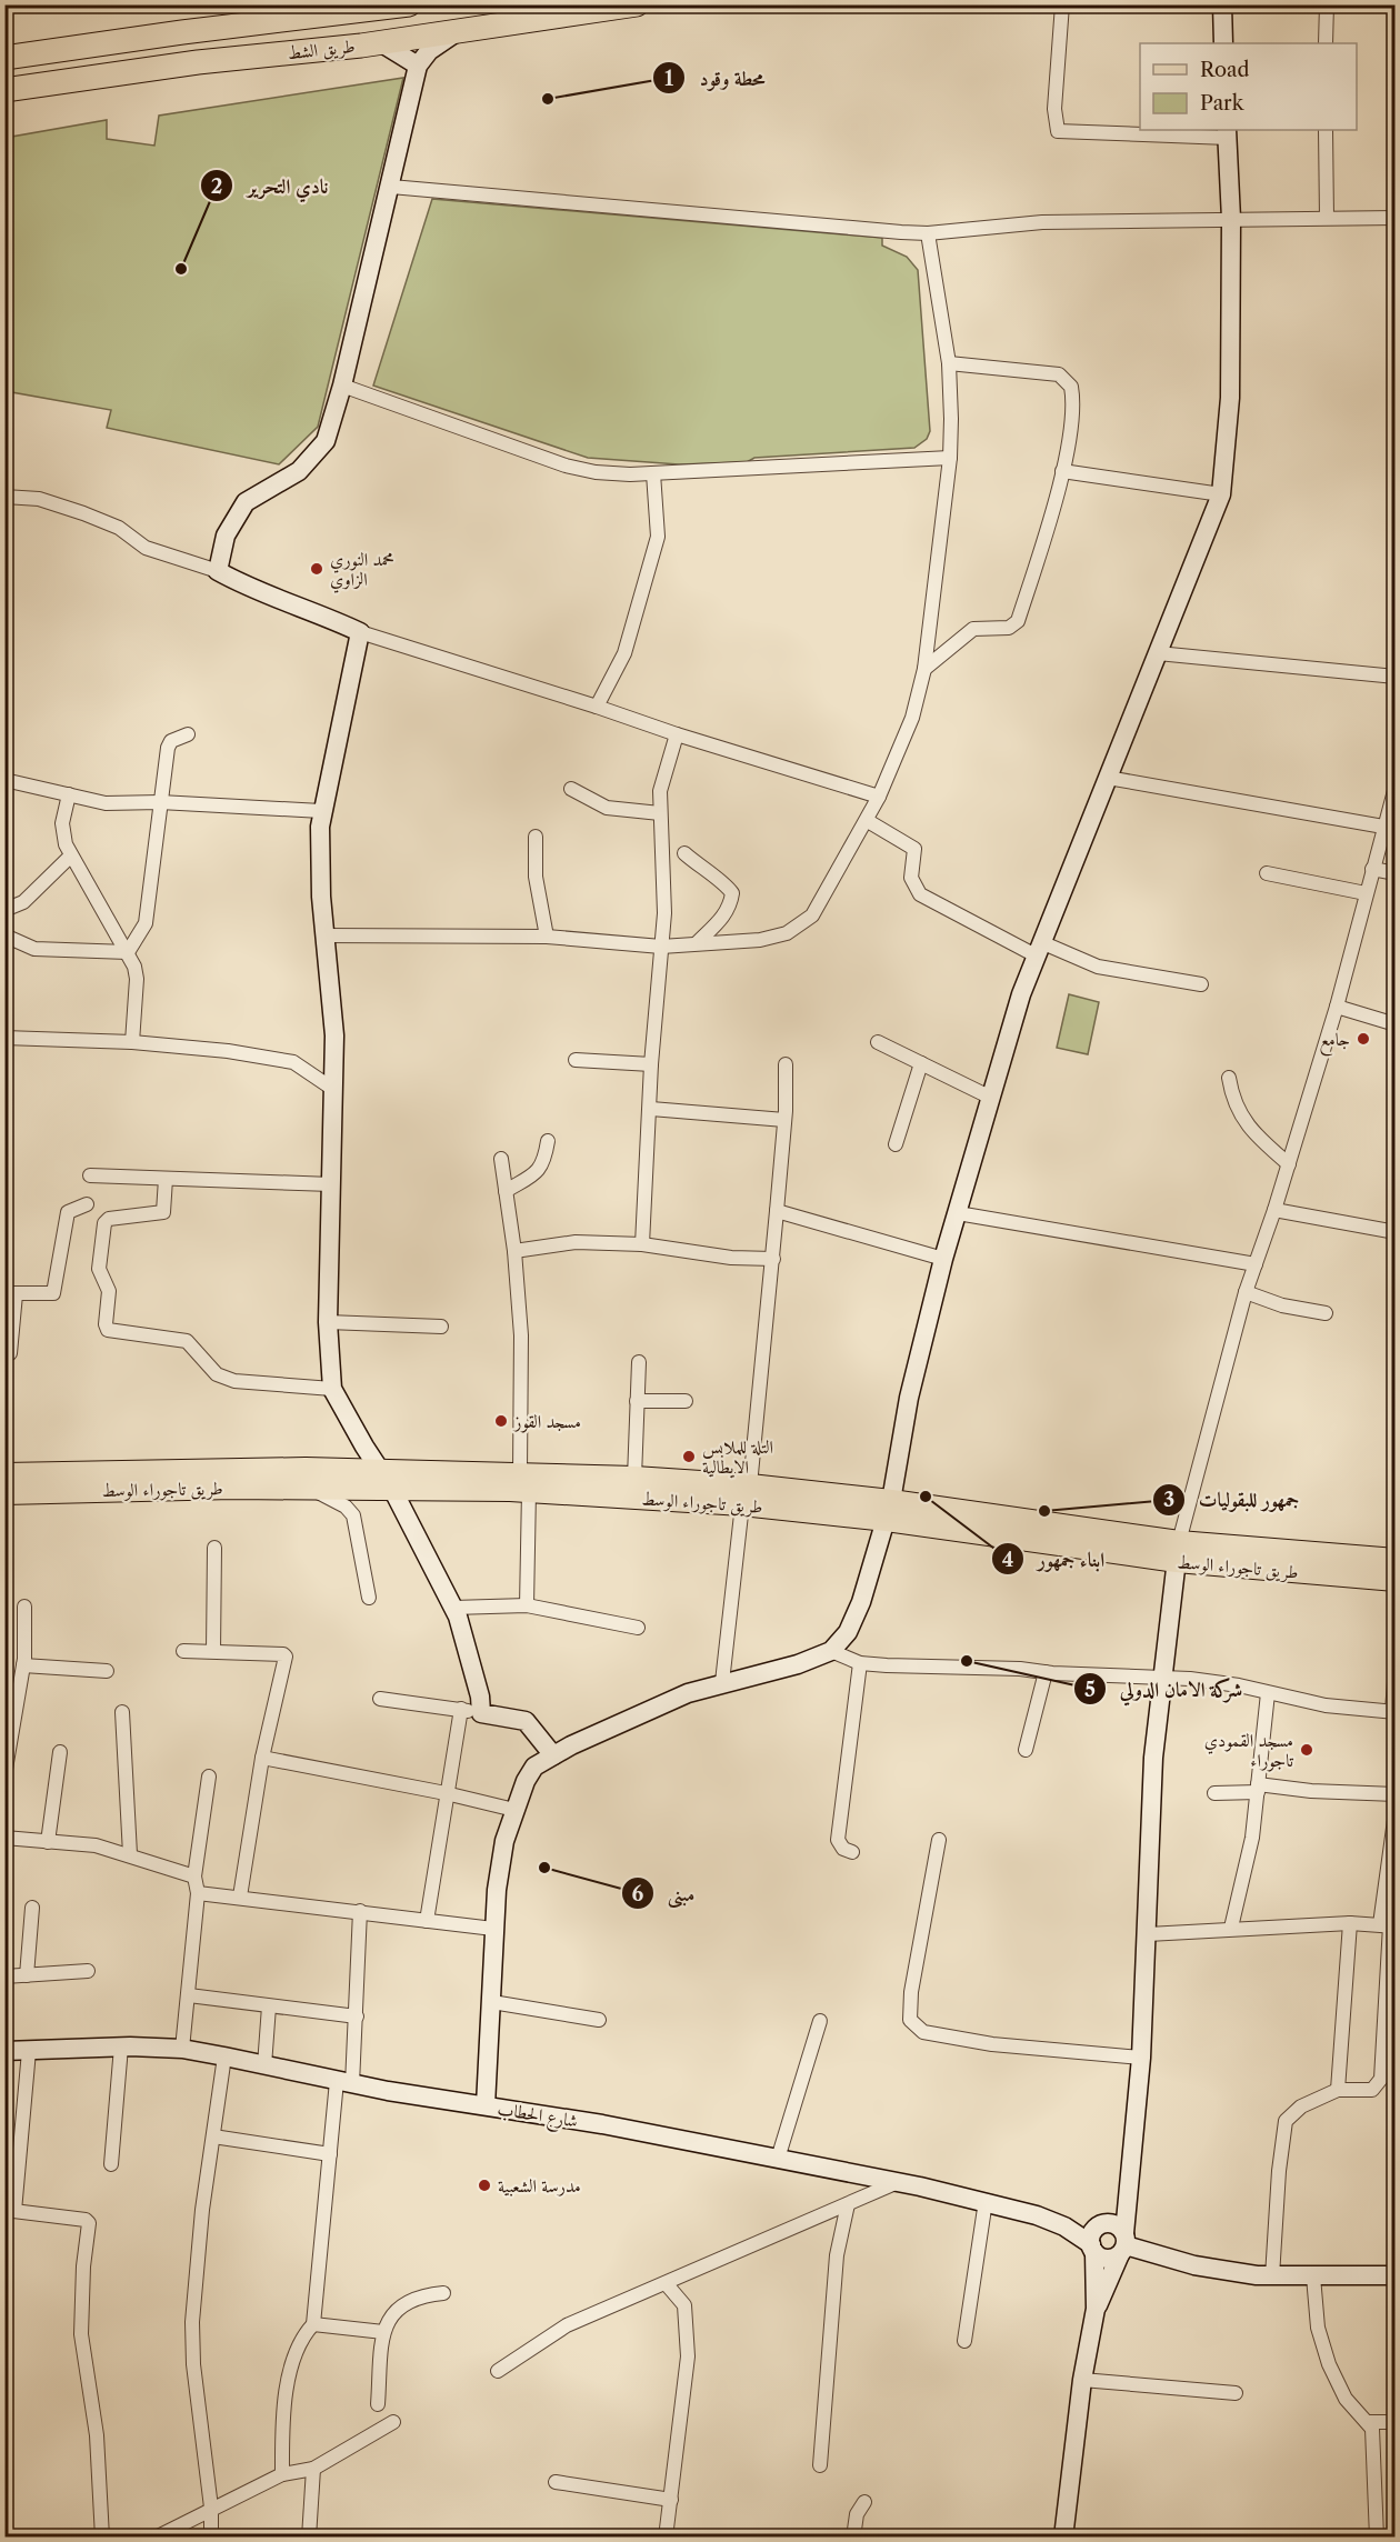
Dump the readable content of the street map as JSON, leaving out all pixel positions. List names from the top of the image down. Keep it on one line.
{"streets":{"highway":["طريق الشط"],"main road":["طريق تاجوراء الوسط"],"street":["شارع الحطاب"]},"places":["محطة وقود","نادي التحرير","محمد النوري الزاوي","جامع","مسجد القوز","التلة للملابس الايطالية","ابناء جمهور","جمهور للبقوليات","شركة الامان الدولي","مسجد القمودي تاجوراء","مبنى","مدرسة الشعبية"],"legend":["Road","Park"]}
